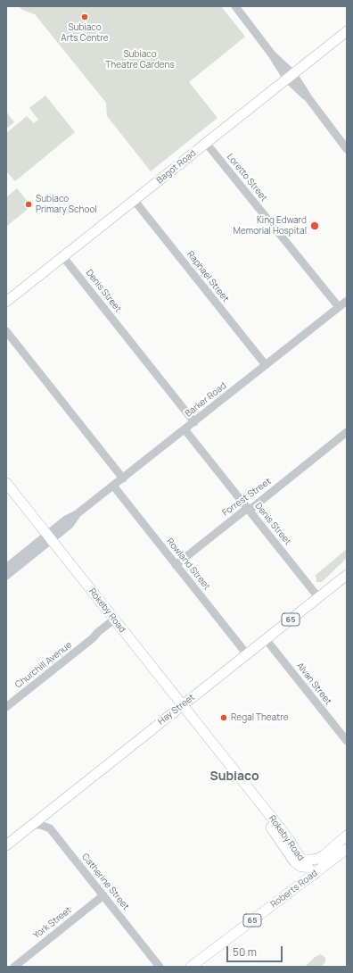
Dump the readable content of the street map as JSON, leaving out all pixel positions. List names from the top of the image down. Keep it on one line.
{"streets":{"main road":["Bagot Road","Rokeby Road","65","Hay Street","Roberts Road"],"street":["Loretto Street","Raphael Street","Denis Street","Barker Road","Forrest Street","Rowland Street","Churchill Avenue","Alvan Street","Catherine Street","York Street"]},"crossings":[["Bagot Road","Loretto Street"],["Bagot Road","Raphael Street"],["Bagot Road","Denis Street"],["Loretto Street","Barker Road"],["Raphael Street","Barker Road"],["Denis Street","Barker Road"],["Denis Street","Forrest Street"],["Denis Street","Hay Street"],["Barker Road","Rowland Street"],["Barker Road","Rokeby Road"],["Forrest Street","Rowland Street"],["Rowland Street","Hay Street"],["Rokeby Road","Churchill Avenue"],["Rokeby Road","Hay Street"],["Rokeby Road","Roberts Road"],["Alvan Street","Hay Street"],["Hay Street","Catherine Street"],["Catherine Street","York Street"]],"districts":["Subiaco"],"parks":["Subiaco Theatre Gardens"],"places":["Subiaco Arts Centre","Subiaco Primary School","King Edward Memorial Hospital","Regal Theatre"],"scale_bar":"50 m"}
